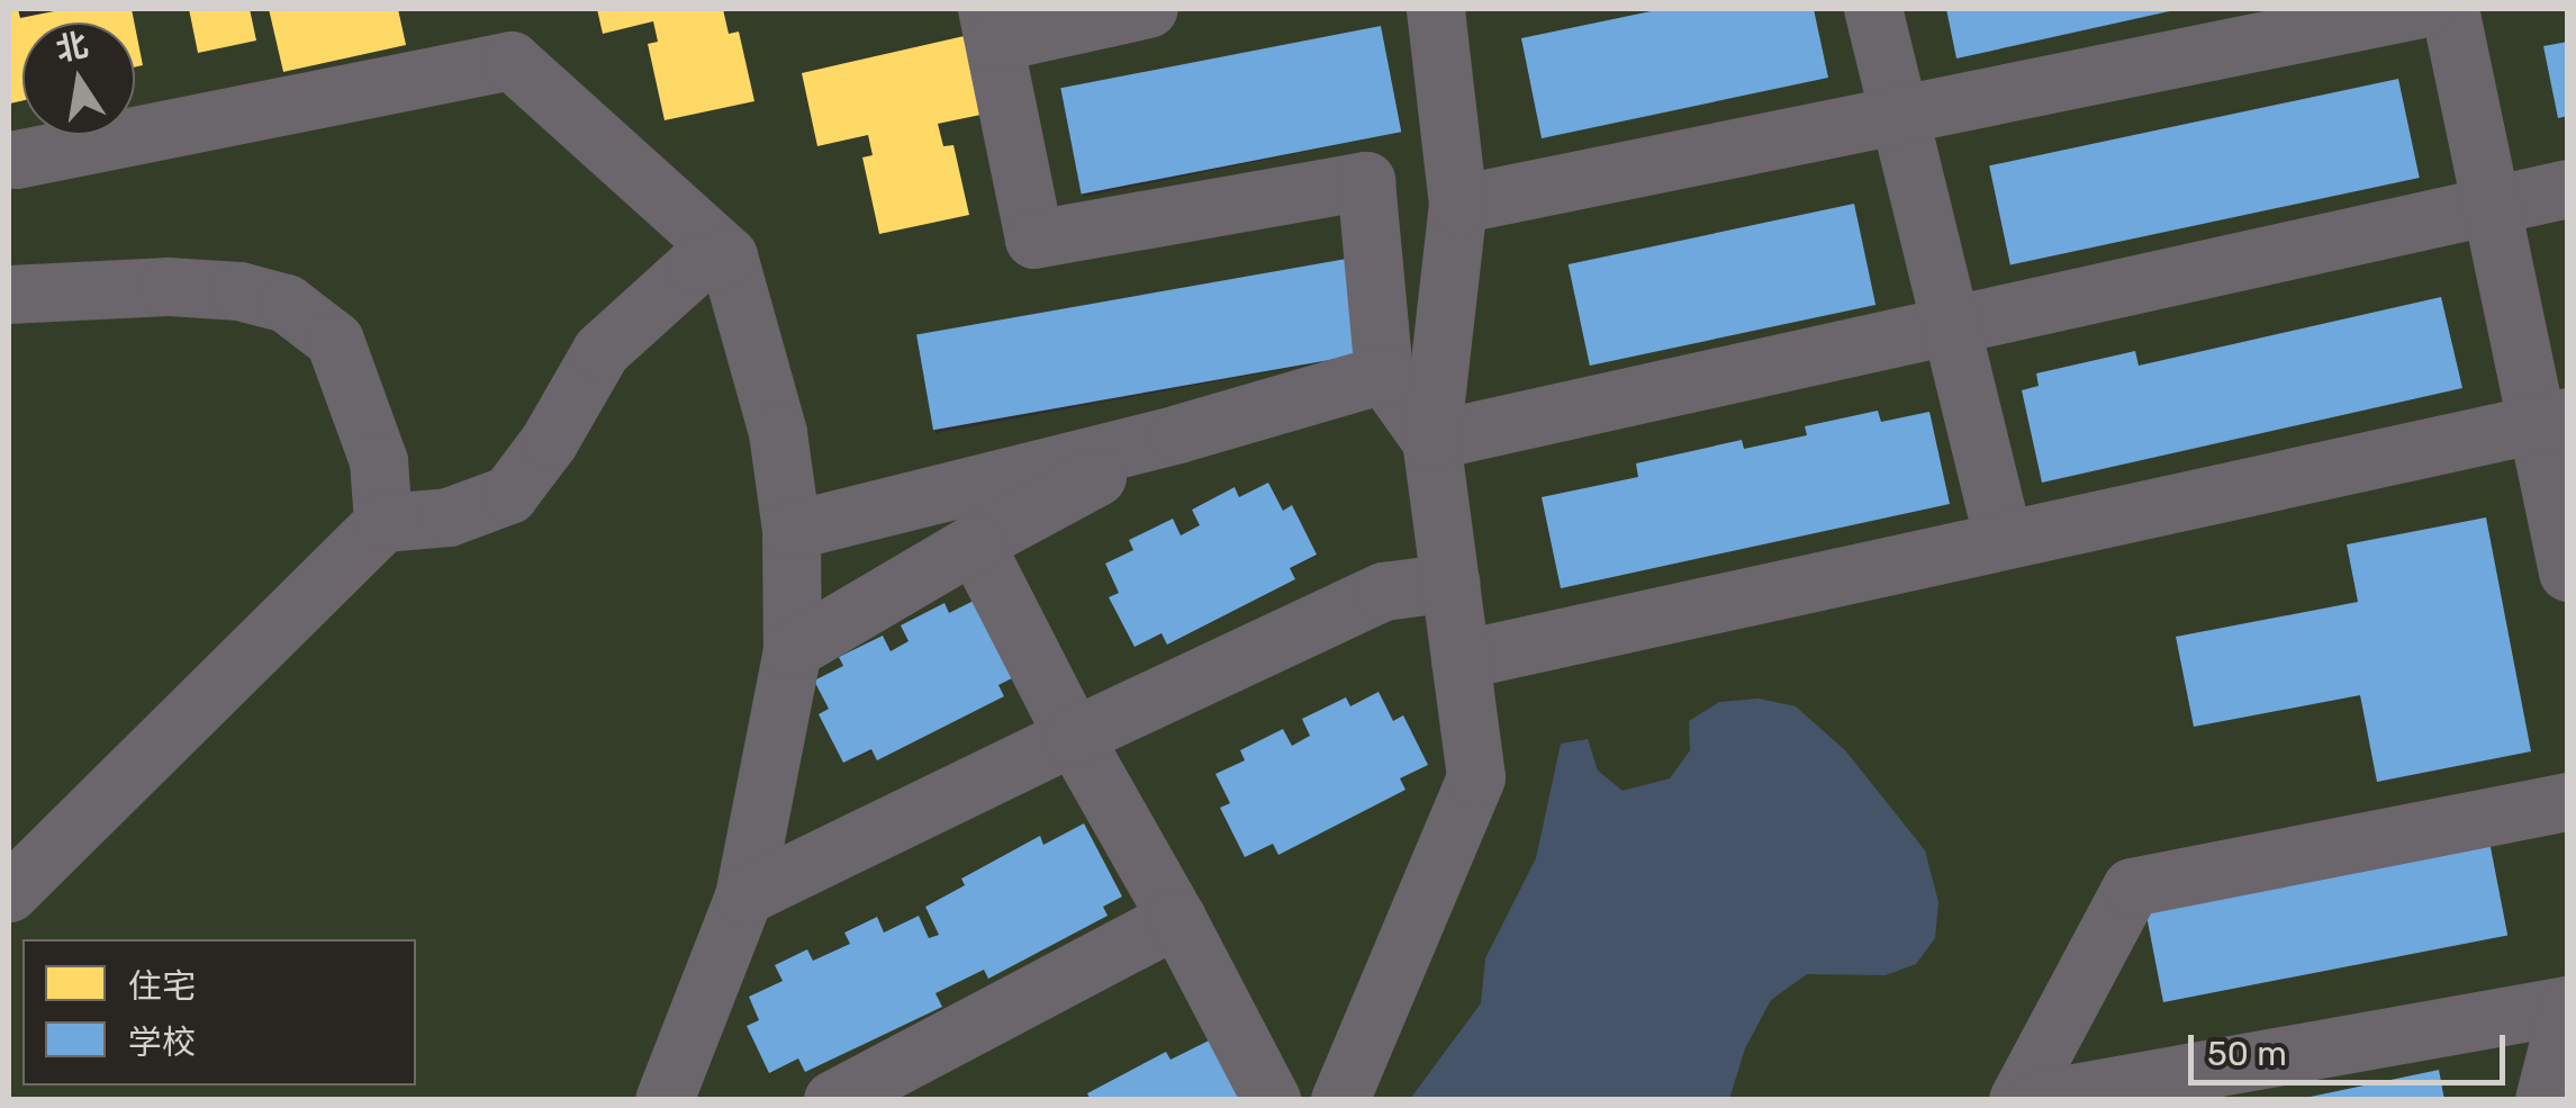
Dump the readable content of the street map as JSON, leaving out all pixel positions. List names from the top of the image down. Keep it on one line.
{"legend":["住宅","学校"],"scale_bar":"50 m","north":"top"}
